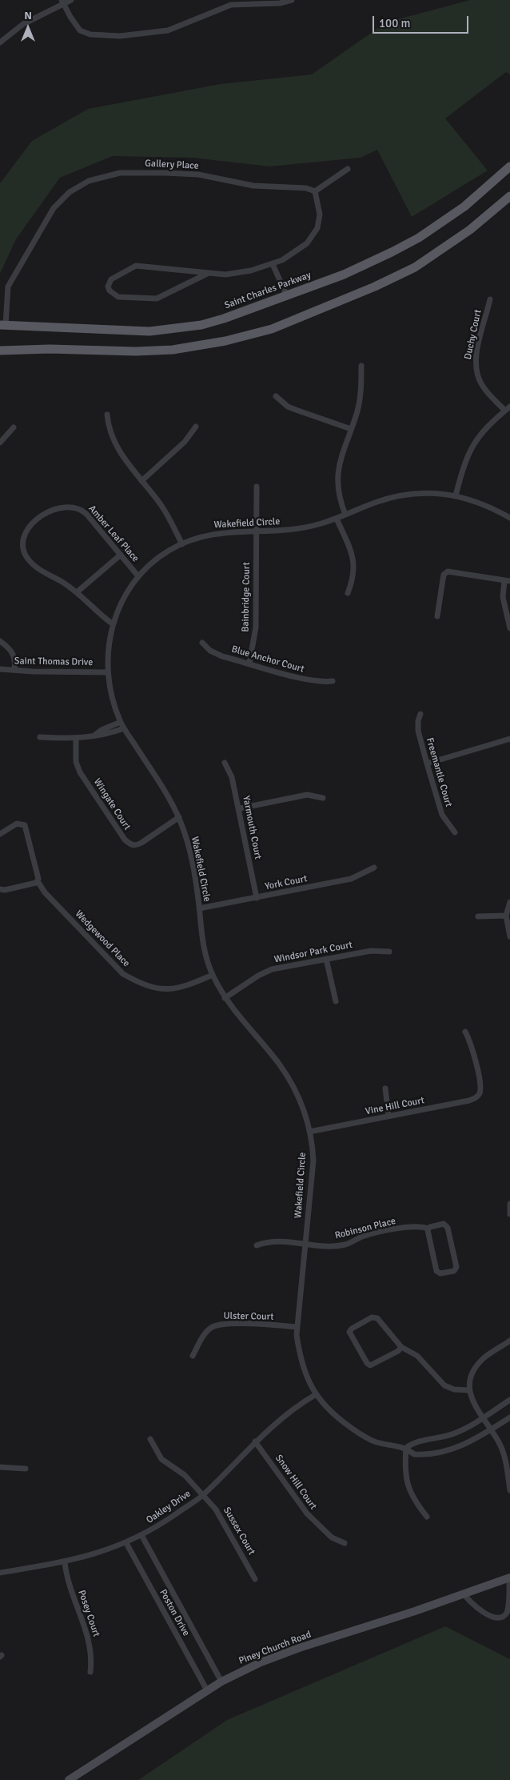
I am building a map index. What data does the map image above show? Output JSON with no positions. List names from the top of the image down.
{
  "streets": {
    "main road": ["Saint Charles Parkway"],
    "street": [
      "Gallery Place",
      "Duchy Court",
      "Wakefield Circle",
      "Amber Leaf Place",
      "Bainbridge Court",
      "Blue Anchor Court",
      "Saint Thomas Drive",
      "Freemantle Court",
      "Wingate Court",
      "Yarmouth Court",
      "York Court",
      "Wedgewood Place",
      "Windsor Park Court",
      "Vine Hill Court",
      "Robinson Place",
      "Ulster Court",
      "Snow Hill Court",
      "Oakley Drive",
      "Sussex Court",
      "Poston Drive",
      "Posey Court",
      "Piney Church Road"
    ]
  },
  "crossings": [
    ["Gallery Place", "Saint Charles Parkway"],
    ["Wakefield Circle", "Amber Leaf Place"],
    ["Wakefield Circle", "Bainbridge Court"],
    ["Wakefield Circle", "Saint Thomas Drive"],
    ["Wakefield Circle", "Wingate Court"],
    ["Wakefield Circle", "York Court"],
    ["Wakefield Circle", "Wedgewood Place"],
    ["Wakefield Circle", "Windsor Park Court"],
    ["Wakefield Circle", "Vine Hill Court"],
    ["Wakefield Circle", "Robinson Place"],
    ["Wakefield Circle", "Ulster Court"],
    ["Wakefield Circle", "Oakley Drive"],
    ["Bainbridge Court", "Blue Anchor Court"],
    ["Yarmouth Court", "York Court"],
    ["Snow Hill Court", "Oakley Drive"],
    ["Oakley Drive", "Sussex Court"],
    ["Oakley Drive", "Poston Drive"],
    ["Oakley Drive", "Posey Court"],
    ["Poston Drive", "Piney Church Road"]
  ],
  "scale_bar": "100 m",
  "north": "top"
}
